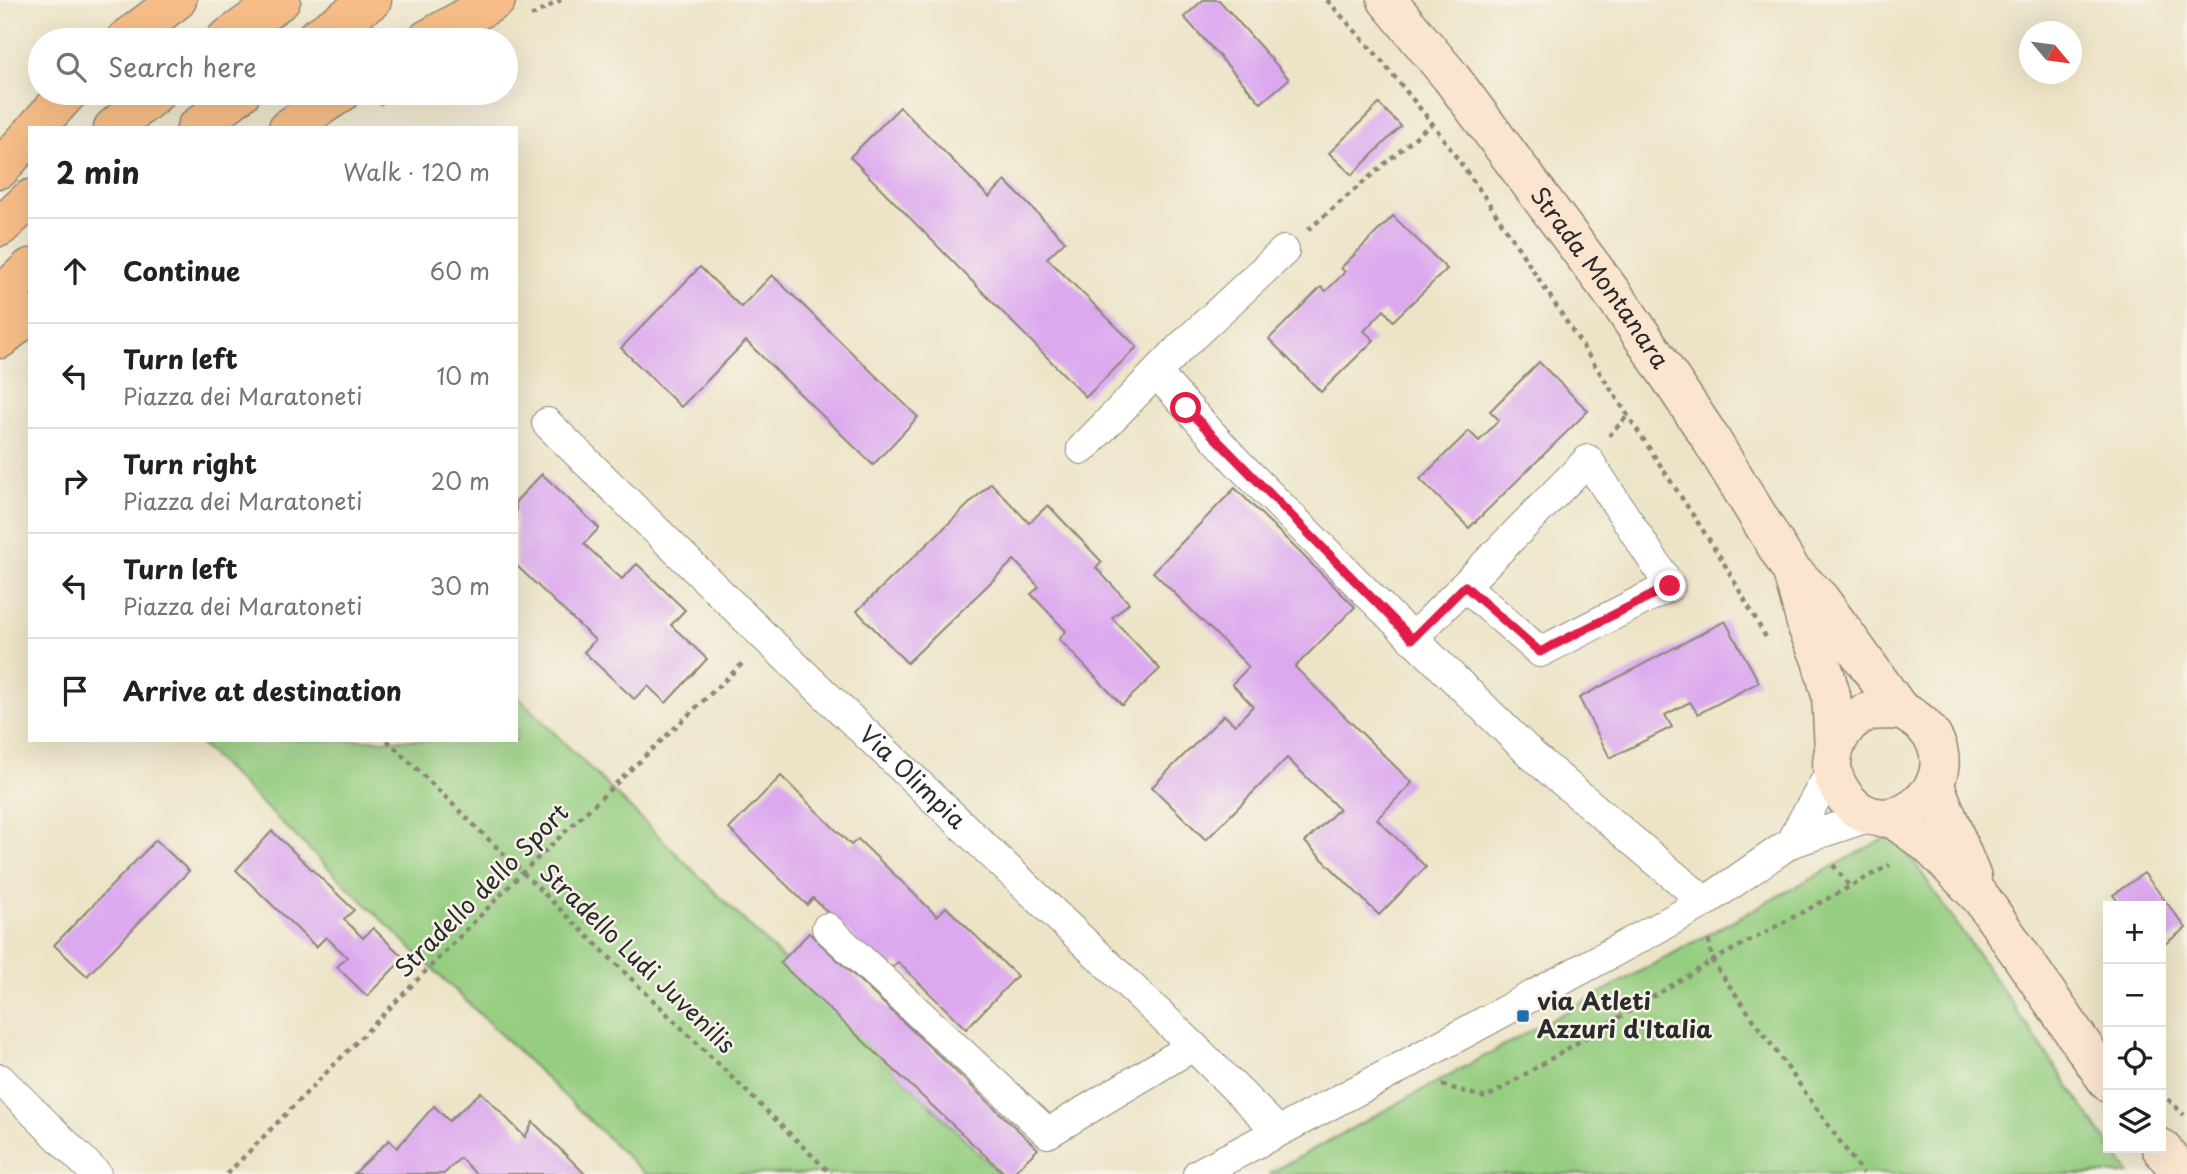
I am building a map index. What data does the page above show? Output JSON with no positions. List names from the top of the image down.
{
  "streets": {
    "street": ["Strada Montanara", "Via Olimpia"],
    "path": ["Stradello dello Sport", "Stradello Ludi Juvenilis"]
  },
  "crossings": [
    ["Via Olimpia", "Stradello dello Sport"],
    ["Stradello dello Sport", "Stradello Ludi Juvenilis"]
  ],
  "places": {
    "transit": ["via Atleti Azzuri d'Italia"]
  },
  "north": "bottom right",
  "page": {
    "search": "Search here",
    "heading": ["2 min", "Walk · 120 m"],
    "list": [
      ["Continue", "60 m"],
      ["Turn left", "Piazza dei Maratoneti", "10 m"],
      ["Turn right", "Piazza dei Maratoneti", "20 m"],
      ["Turn left", "Piazza dei Maratoneti", "30 m"],
      "Arrive at destination"
    ],
    "map_buttons": ["+", "−"]
  }
}
